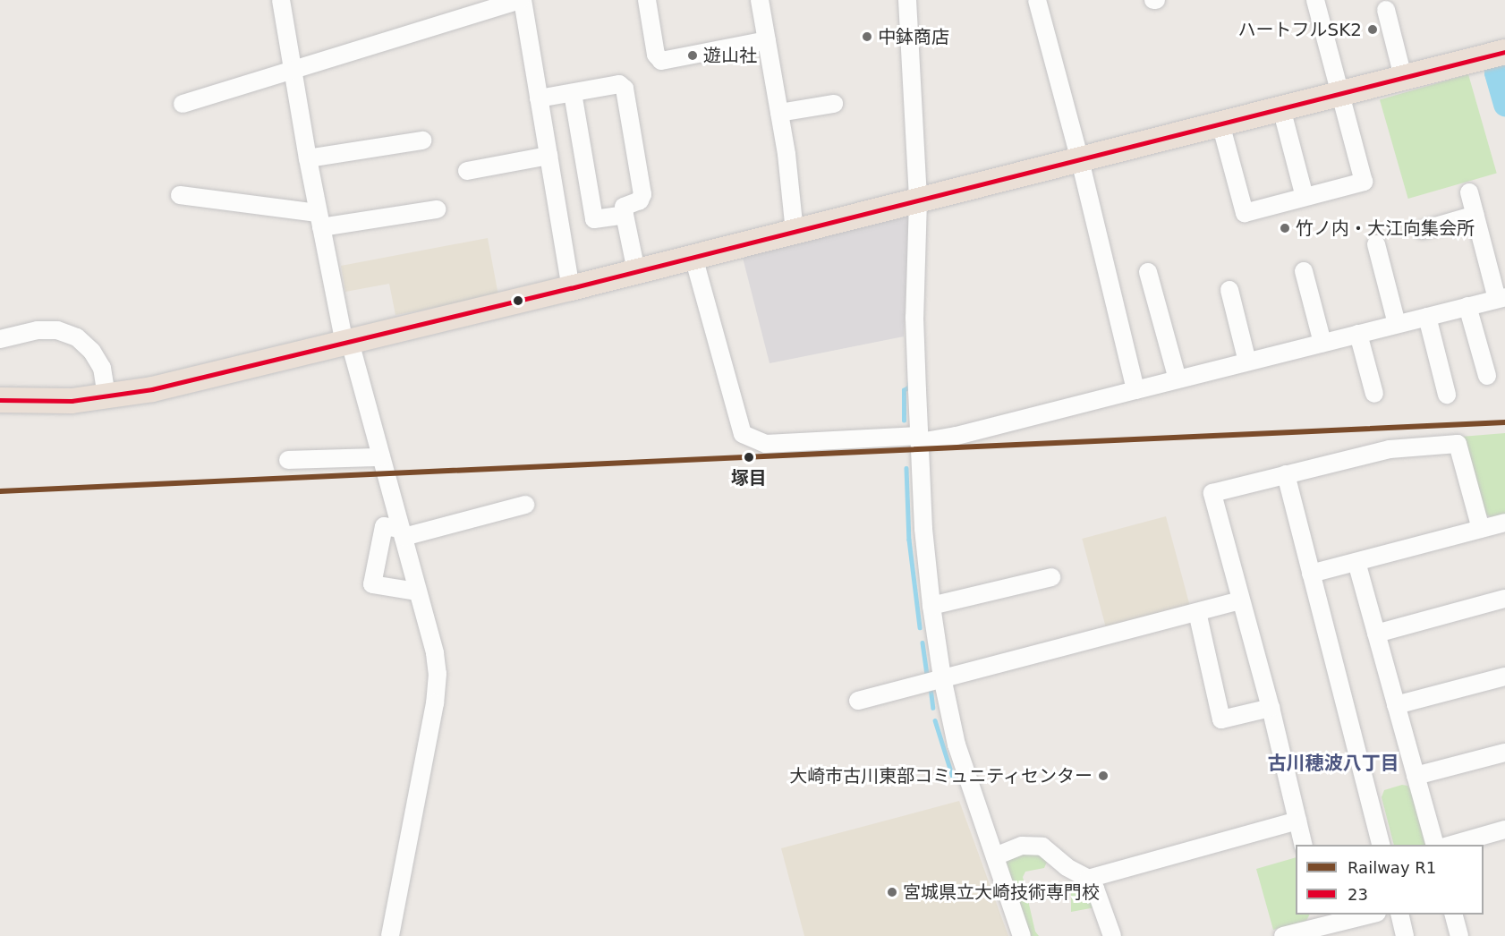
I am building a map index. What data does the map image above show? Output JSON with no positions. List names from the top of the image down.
{
  "districts": ["古川穂波八丁目"],
  "places": [
    "ハートフルSK2",
    "中鉢商店",
    "遊山社",
    "竹ノ内・大江向集会所",
    "塚目",
    "大崎市古川東部コミュニティセンター",
    "宮城県立大崎技術専門校"
  ],
  "lines": ["transit line 23", "rail line R1"],
  "legend": ["Railway R1", "23"]
}
